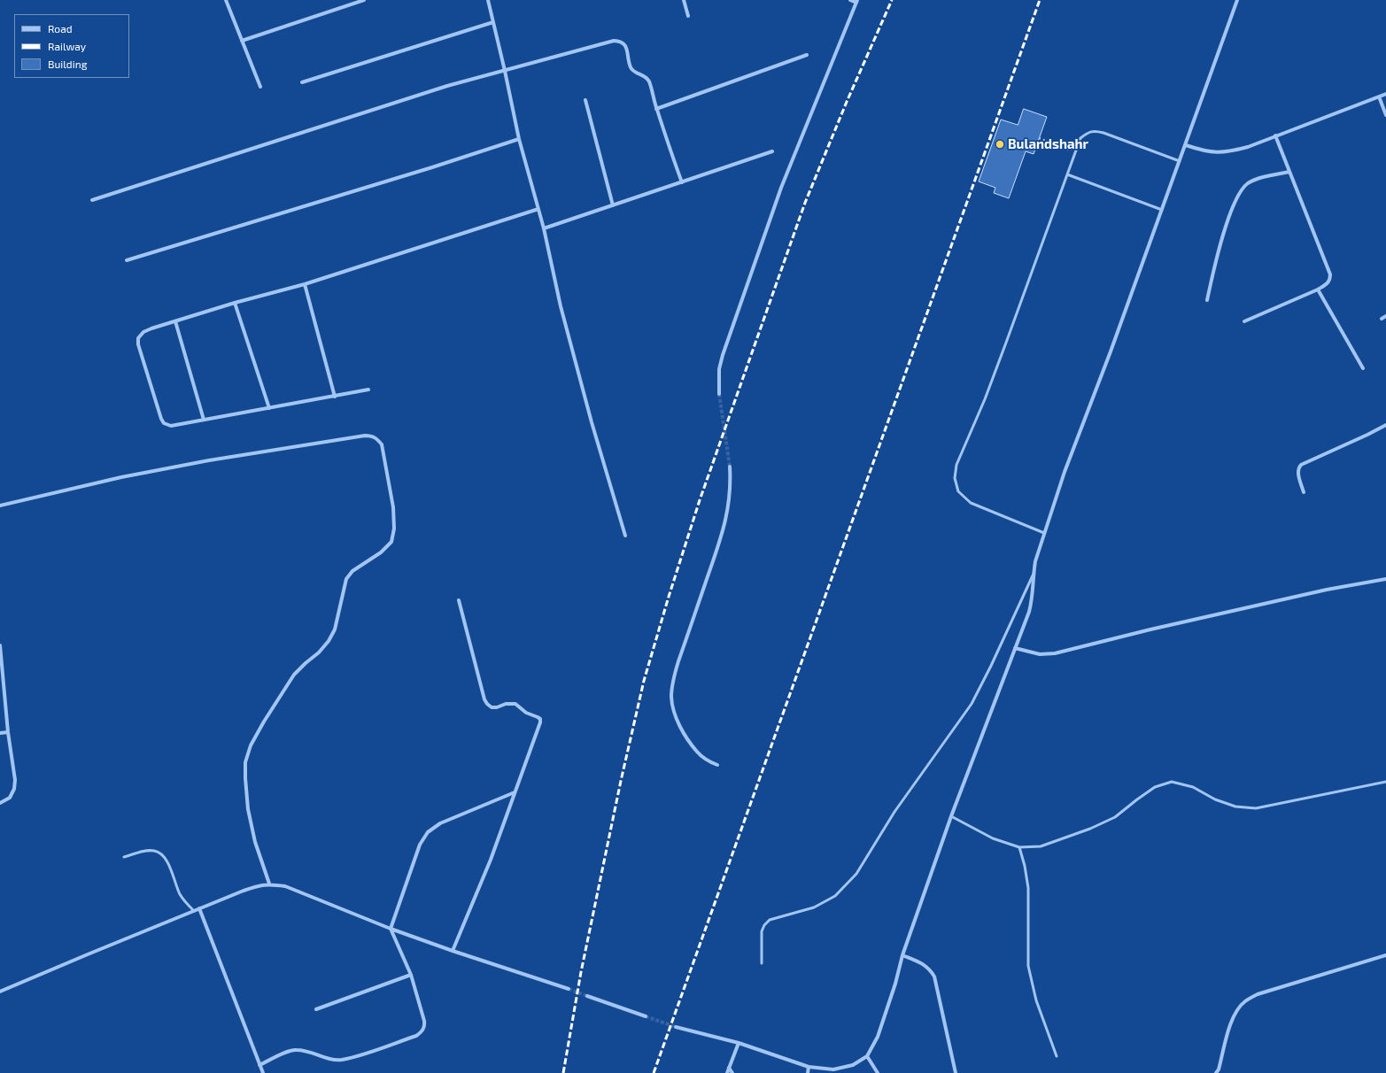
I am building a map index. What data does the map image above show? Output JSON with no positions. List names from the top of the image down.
{
  "places": ["Bulandshahr"],
  "legend": ["Road", "Railway", "Building"]
}
